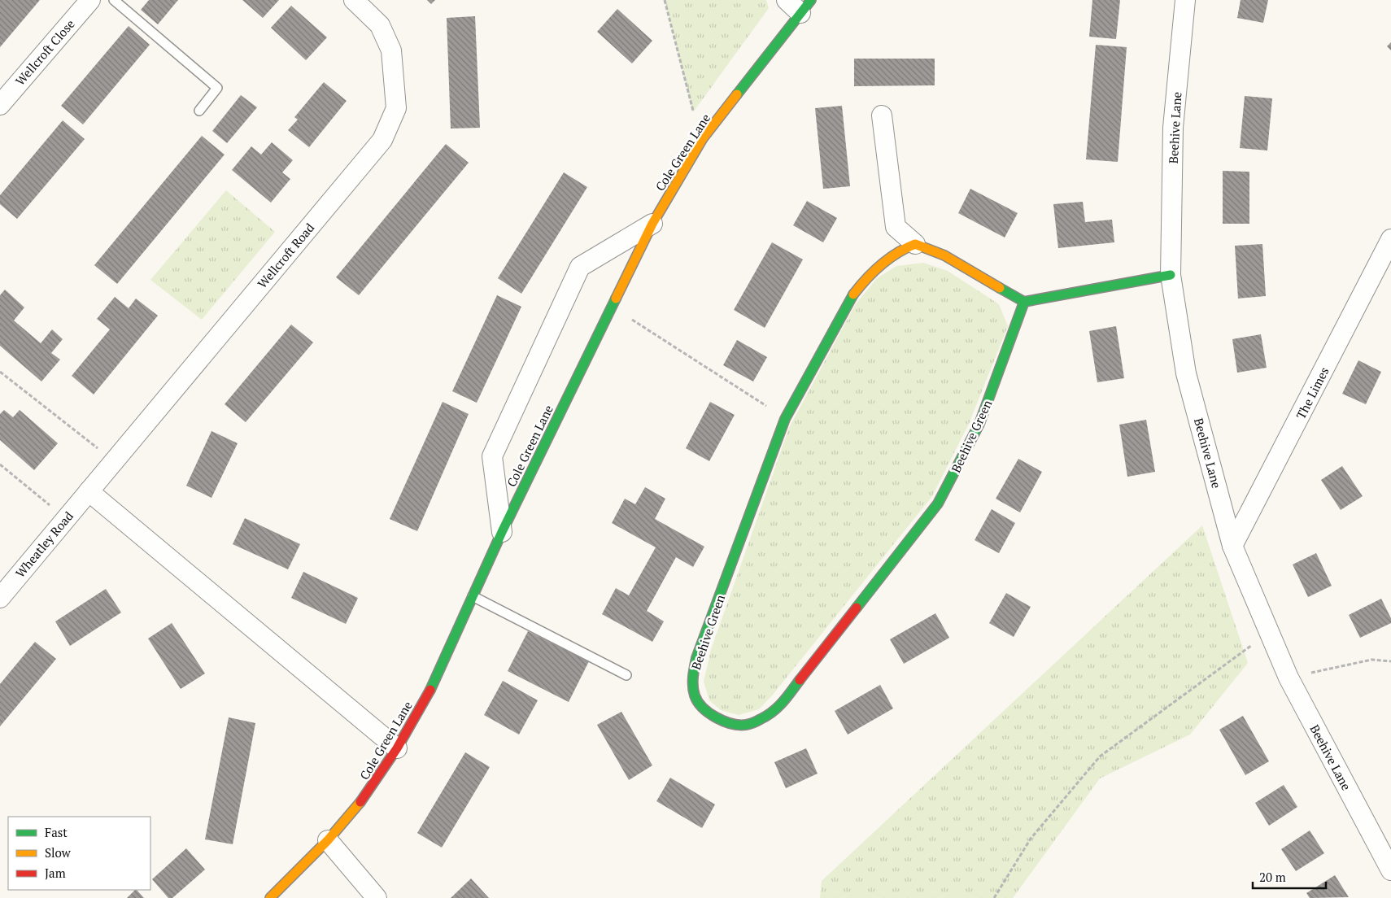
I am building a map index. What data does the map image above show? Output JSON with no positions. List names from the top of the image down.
{
  "streets": {
    "street": [
      "Wellcroft Close",
      "Beehive Lane",
      "Cole Green Lane",
      "Wellcroft Road",
      "The Limes",
      "Beehive Green",
      "Wheatley Road"
    ]
  },
  "crossings": [
    ["Beehive Lane", "The Limes"],
    ["Wellcroft Road", "Wheatley Road"]
  ],
  "legend": ["Fast", "Slow", "Jam"],
  "scale_bar": "20 m"
}
